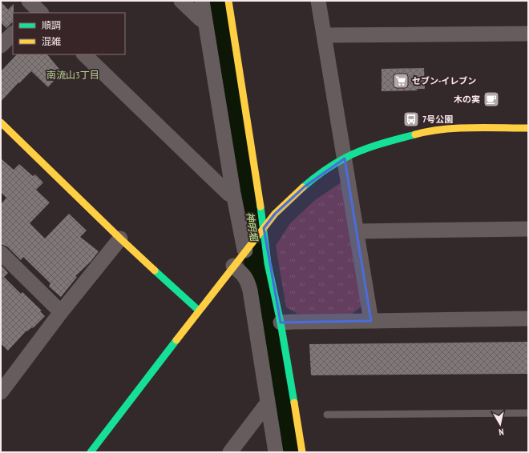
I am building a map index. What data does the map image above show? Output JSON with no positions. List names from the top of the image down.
{
  "districts": ["南流山3丁目"],
  "water": ["神明堀"],
  "places": {
    "supermarket": ["セブン-イレブン"],
    "cafe": ["木の実"],
    "bus stop": ["7号公園"]
  },
  "legend": ["順調", "混雑"],
  "north": "bottom"
}
